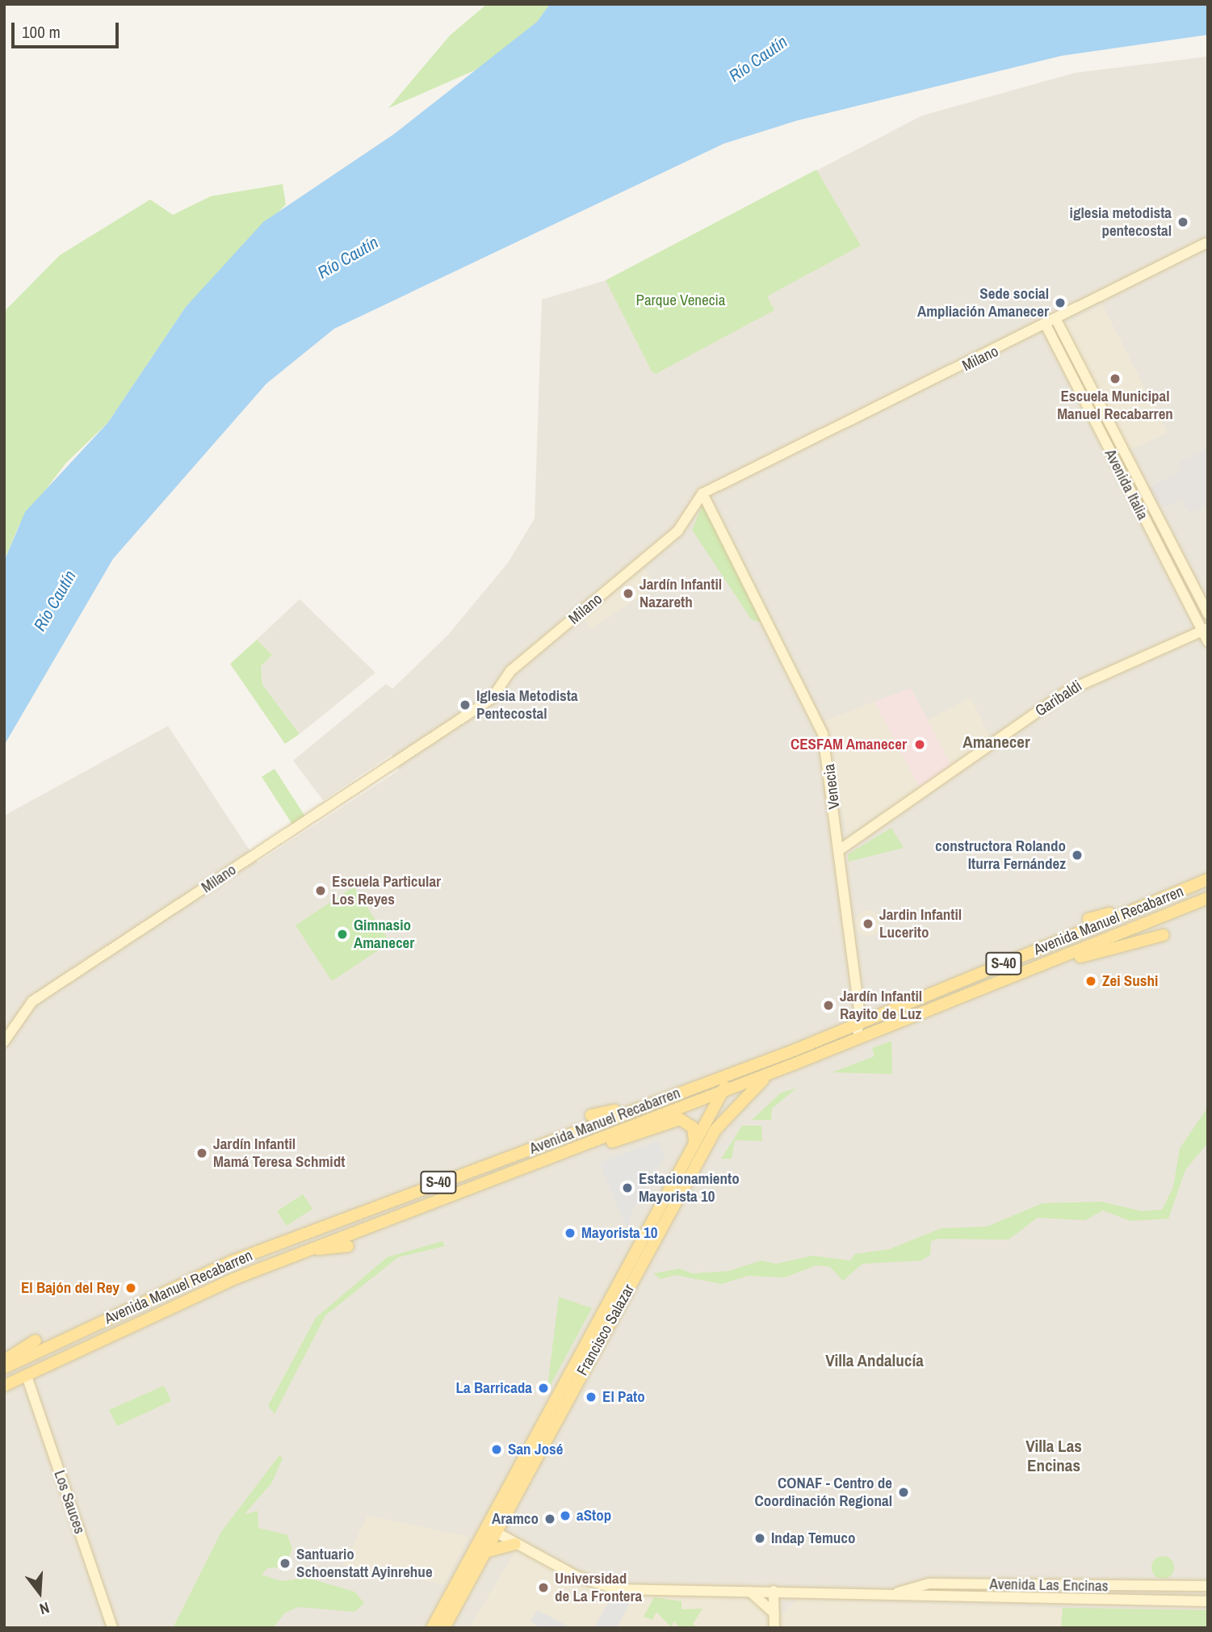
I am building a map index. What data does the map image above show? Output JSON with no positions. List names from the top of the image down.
{
  "streets": {
    "main road": ["Avenida Manuel Recabarren", "S-40", "Francisco Salazar"],
    "street": [
      "Milano",
      "Avenida Italia",
      "Garibaldi",
      "Venecia",
      "Los Sauces",
      "Avenida Las Encinas"
    ]
  },
  "crossings": [
    ["Milano", "Avenida Italia"],
    ["Milano", "Venecia"],
    ["Avenida Italia", "Garibaldi"],
    ["Garibaldi", "Venecia"],
    ["Venecia", "Avenida Manuel Recabarren"],
    ["Avenida Manuel Recabarren", "Francisco Salazar"],
    ["Avenida Manuel Recabarren", "Los Sauces"],
    ["Francisco Salazar", "Avenida Las Encinas"]
  ],
  "districts": ["Amanecer", "Villa Andalucía", "Villa Las Encinas"],
  "water": ["Río Cautín"],
  "parks": ["Parque Venecia"],
  "places": [
    "iglesia metodista pentecostal",
    "Sede social Ampliación Amanecer",
    "Escuela Municipal Manuel Recabarren",
    "Jardín Infantil Nazareth",
    "Iglesia Metodista Pentecostal",
    "CESFAM Amanecer",
    "constructora Rolando Iturra Fernández",
    "Escuela Particular Los Reyes",
    "Jardin Infantil Lucerito",
    "Gimnasio Amanecer",
    "Zei Sushi",
    "Jardín Infantil Rayito de Luz",
    "Jardín Infantil Mamá Teresa Schmidt",
    "Estacionamiento Mayorista 10",
    "Mayorista 10",
    "El Bajón del Rey",
    "La Barricada",
    "El Pato",
    "San José",
    "CONAF - Centro de Coordinación Regional",
    "aStop",
    "Aramco",
    "Indap Temuco",
    "Santuario Schoenstatt Ayinrehue",
    "Universidad de La Frontera"
  ],
  "scale_bar": "100 m",
  "north": "bottom"
}
